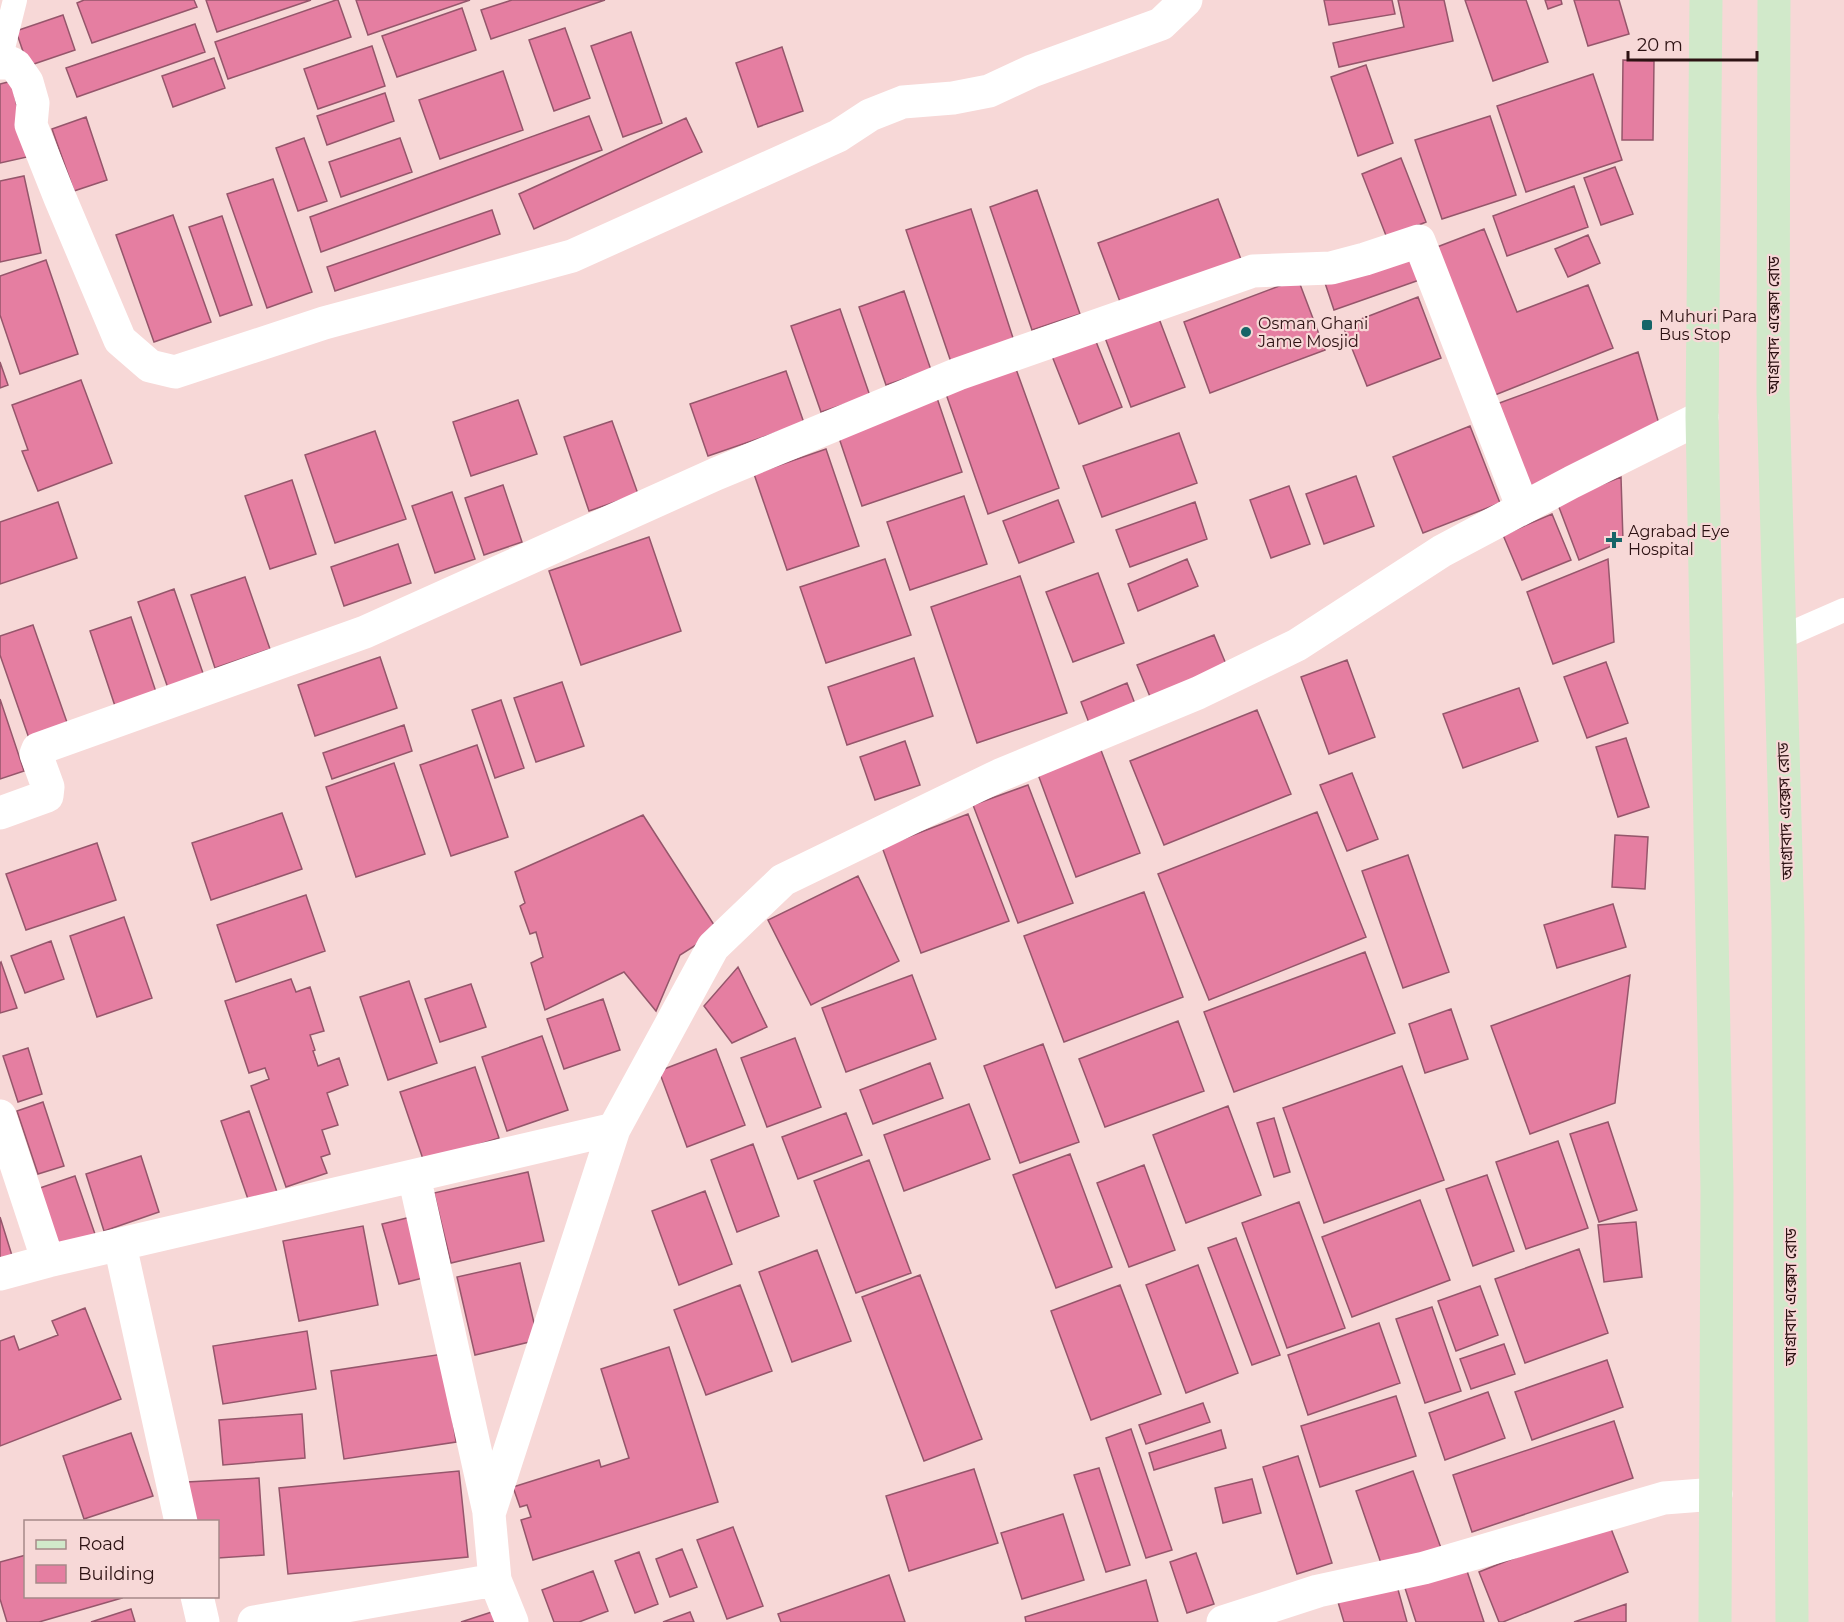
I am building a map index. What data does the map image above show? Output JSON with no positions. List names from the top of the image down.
{
  "streets": {
    "main road": ["আগ্রাবাদ এক্সেস রোড"]
  },
  "places": {
    "transit": ["Muhuri Para Bus Stop"],
    "other": ["Osman Ghani Jame Mosjid"],
    "health": ["Agrabad Eye Hospital"]
  },
  "legend": ["Road", "Building"],
  "scale_bar": "20 m"
}
